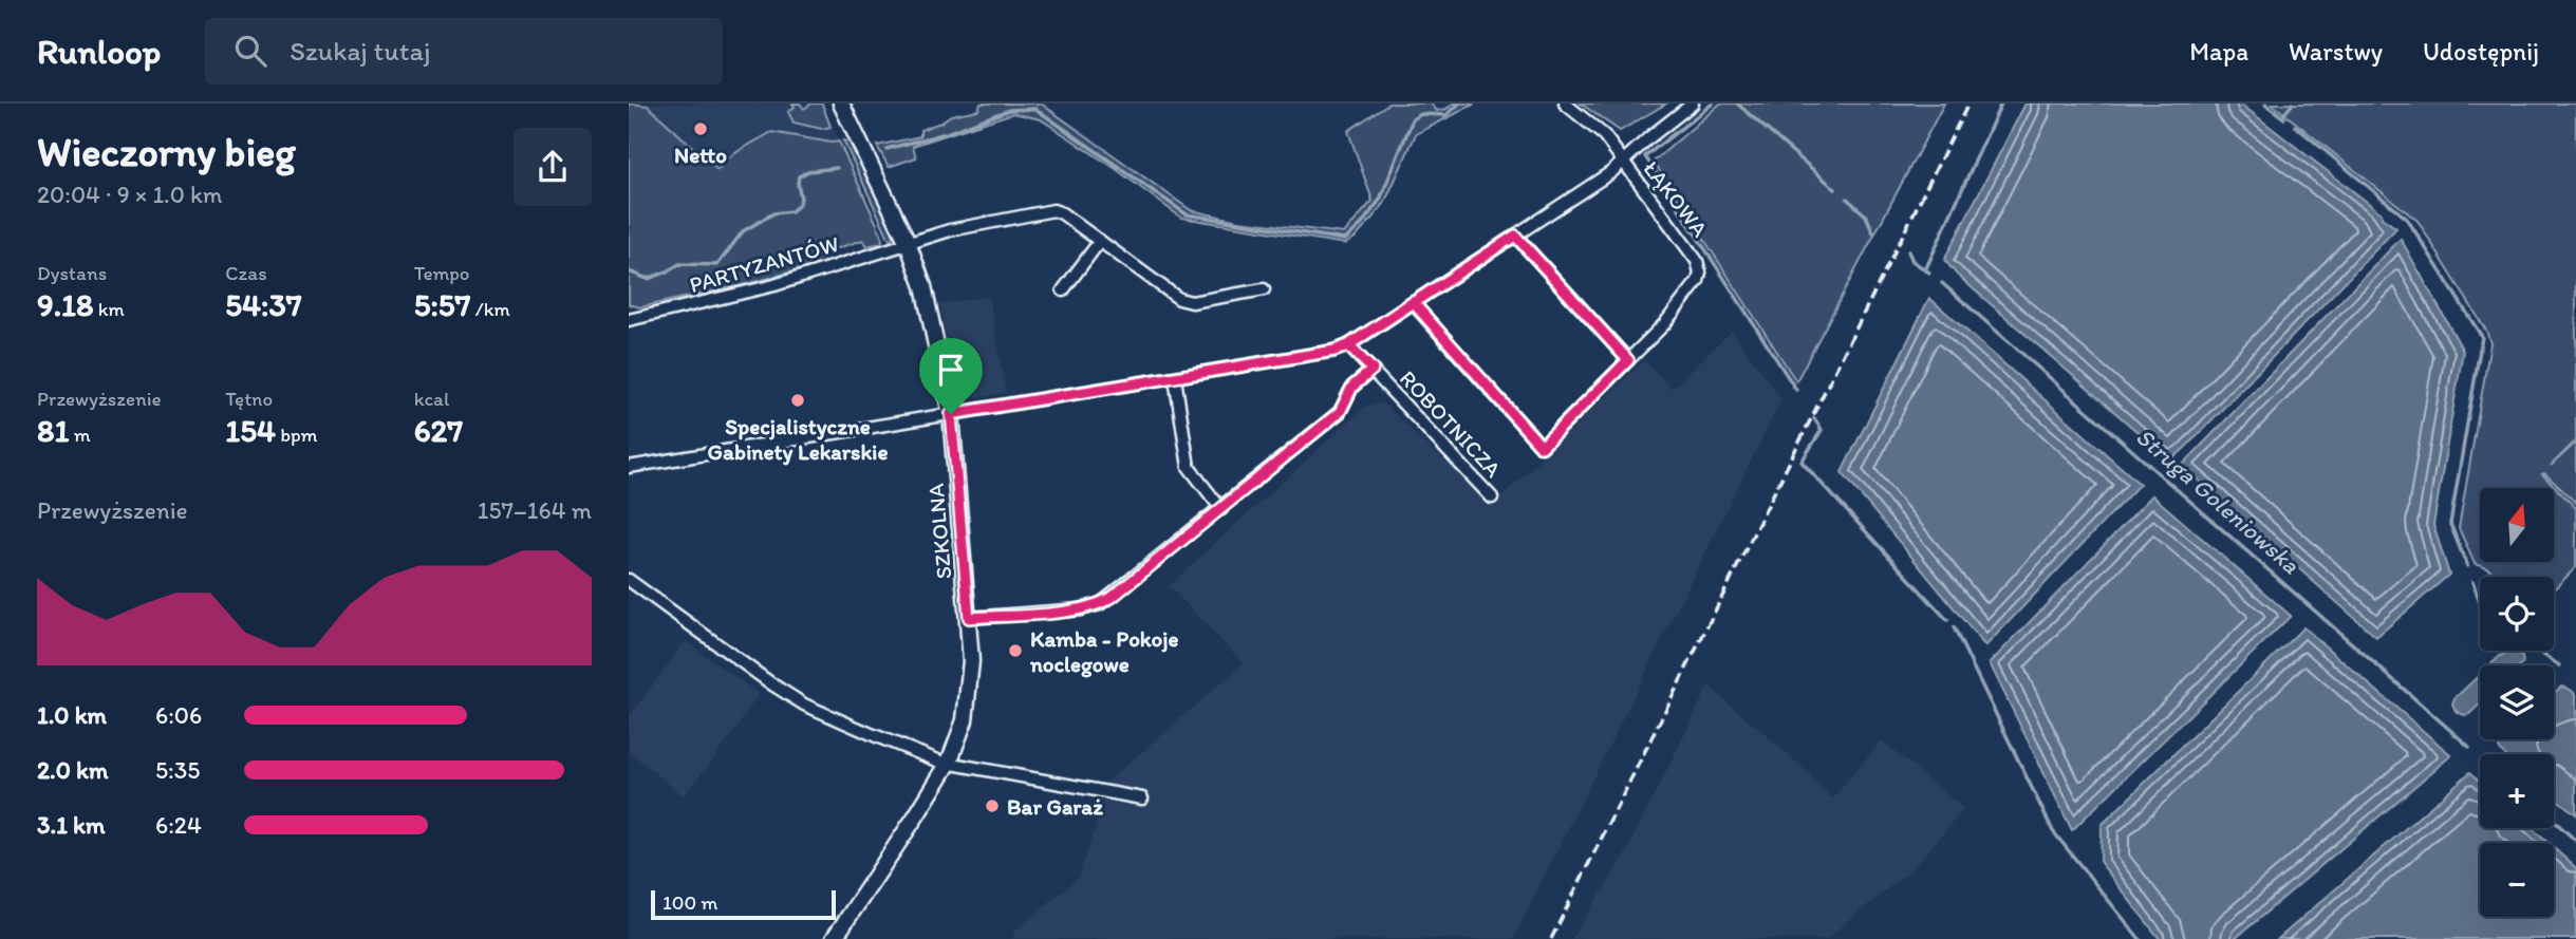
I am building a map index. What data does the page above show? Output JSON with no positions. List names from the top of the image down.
{
  "streets": {
    "street": [
      "ŁĄKOWA",
      "PARTYZANTÓW",
      "ROBOTNICZA",
      "SZKOLNA"
    ]
  },
  "crossings": [
    ["PARTYZANTÓW", "SZKOLNA"]
  ],
  "water": ["Struga Goleniowska"],
  "places": [
    "Netto",
    "Specjalistyczne Gabinety Lekarskie",
    "Kamba - Pokoje noclegowe",
    "Bar Garaż"
  ],
  "scale_bar": "100 m",
  "north": "top",
  "page": {
    "header": "Runloop",
    "search": "Szukaj tutaj",
    "nav": ["Mapa", "Warstwy", "Udostępnij"],
    "heading": ["Wieczorny bieg", "20:04 · 9 × 1.0 km"],
    "stats": [
      ["Dystans", "9.18 km"],
      ["Czas", "54:37"],
      ["Tempo", "5:57 /km"],
      ["Przewyższenie", "81 m"],
      ["Tętno", "154 bpm"],
      ["kcal", "627"]
    ],
    "chart": ["Przewyższenie", "157–164 m"],
    "map_buttons": ["+", "−"],
    "list": [
      {
        "name": "1.0 km",
        "note": "6:06"
      },
      {
        "name": "2.0 km",
        "note": "5:35"
      },
      {
        "name": "3.1 km",
        "note": "6:24"
      }
    ],
    "scale": "100 m"
  }
}
